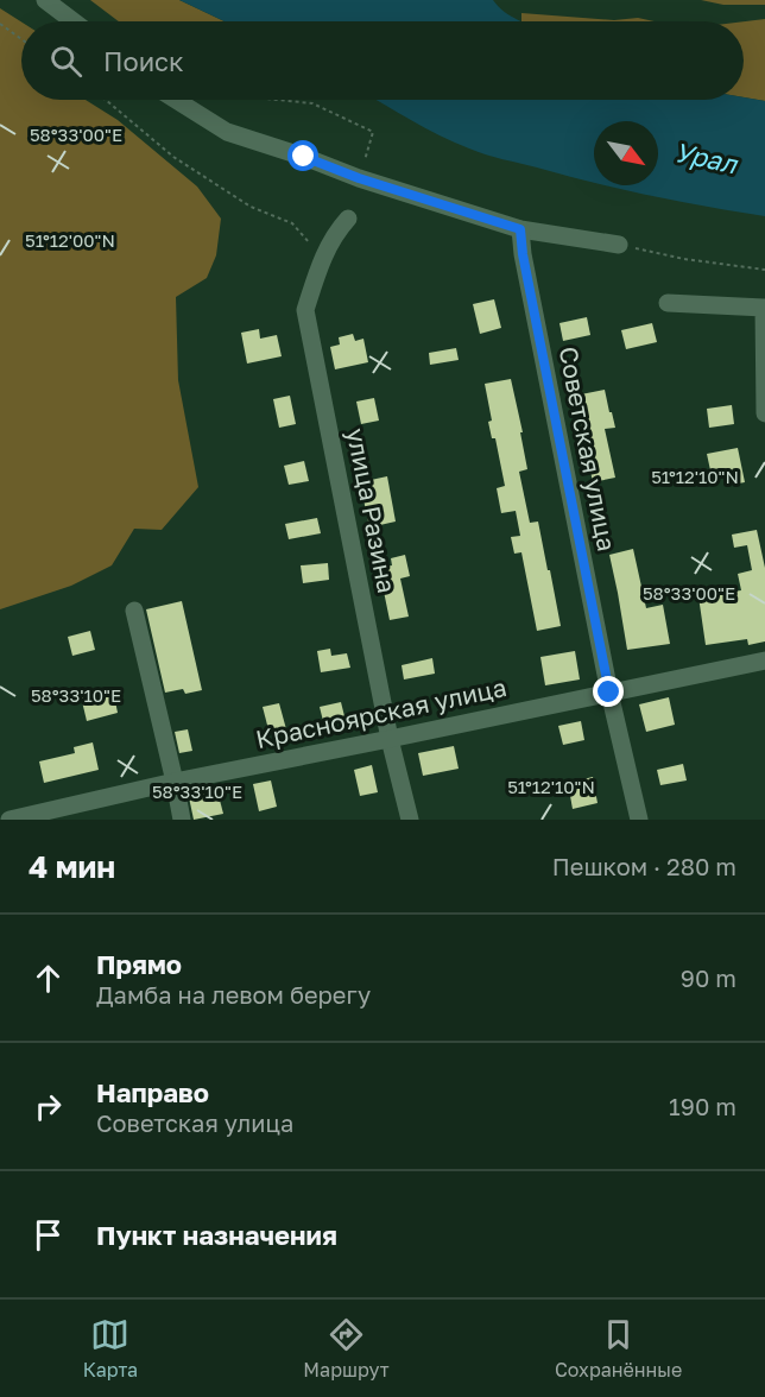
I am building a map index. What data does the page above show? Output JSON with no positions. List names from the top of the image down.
{
  "streets": {
    "street": ["Советская улица", "улица Разина", "Красноярская улица"]
  },
  "crossings": [
    ["Советская улица", "Красноярская улица"],
    ["улица Разина", "Красноярская улица"]
  ],
  "water": ["Урал"],
  "north": "bottom right",
  "page": {
    "search": "Поиск",
    "heading": ["4 мин", "Пешком · 280 m"],
    "list": [
      ["Прямо", "Дамба на левом берегу", "90 m"],
      ["Направо", "Советская улица", "190 m"],
      "Пункт назначения"
    ],
    "nav": ["Карта", "Маршрут", "Сохранённые"]
  },
  "coordinates": [
    "58°33'00\"E",
    "51°12'00\"N",
    "51°12'10\"N",
    "58°33'10\"E"
  ]
}
